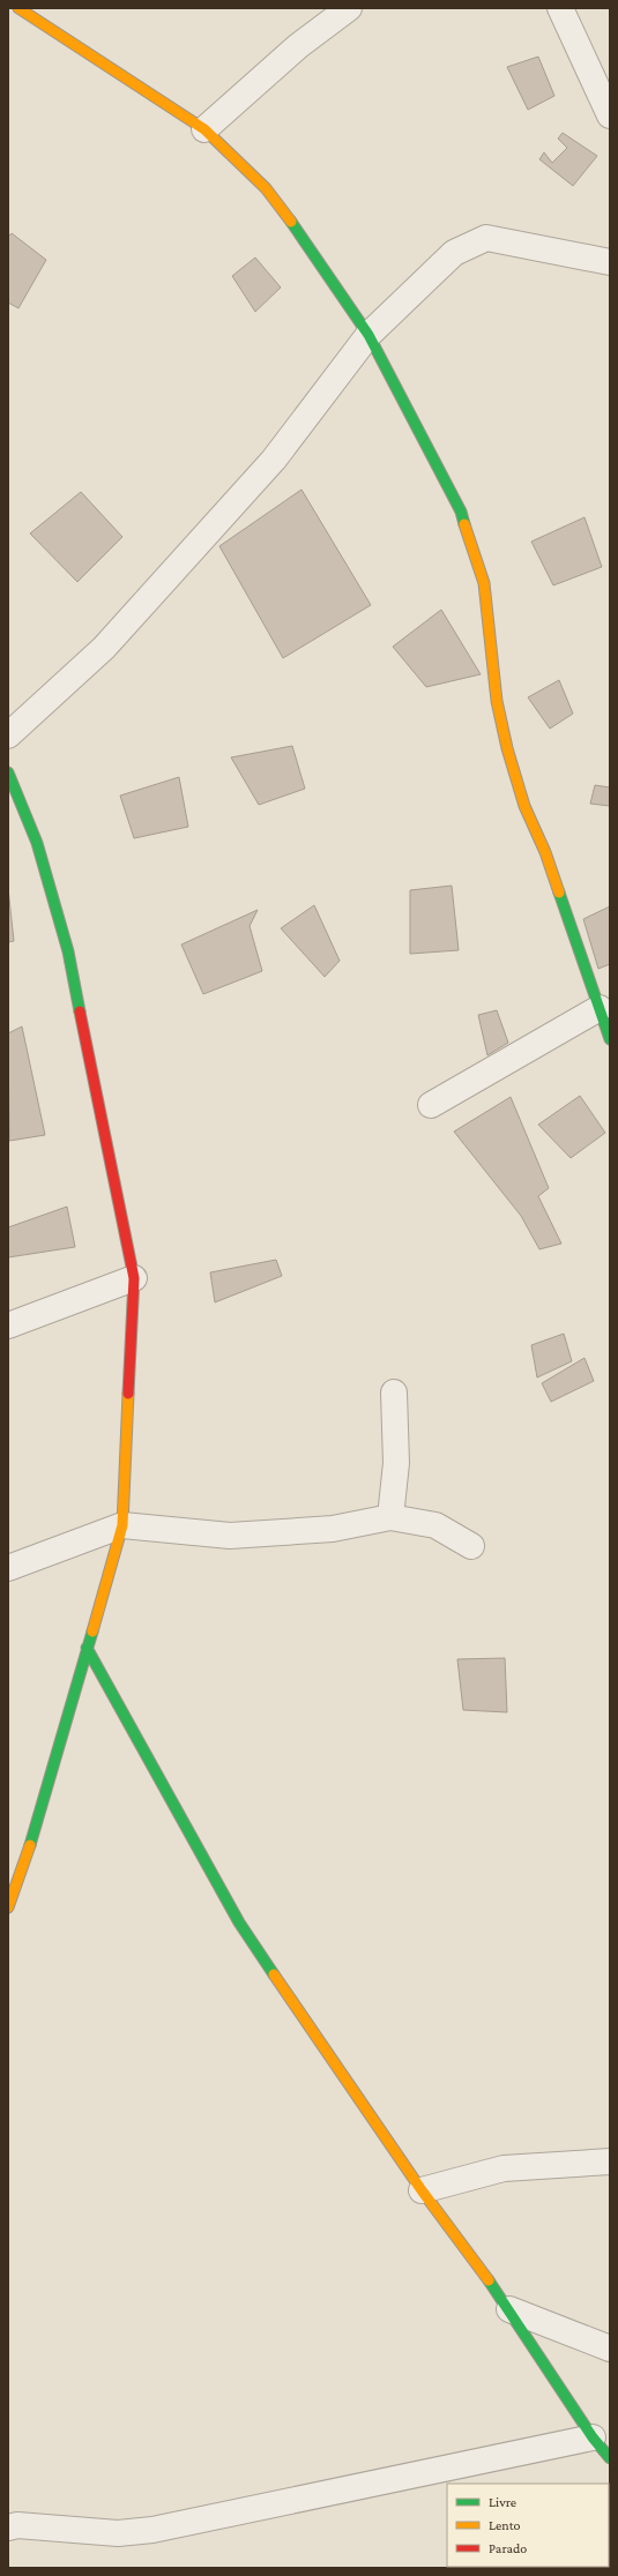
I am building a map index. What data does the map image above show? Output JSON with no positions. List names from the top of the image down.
{
  "legend": ["Livre", "Lento", "Parado"]
}
